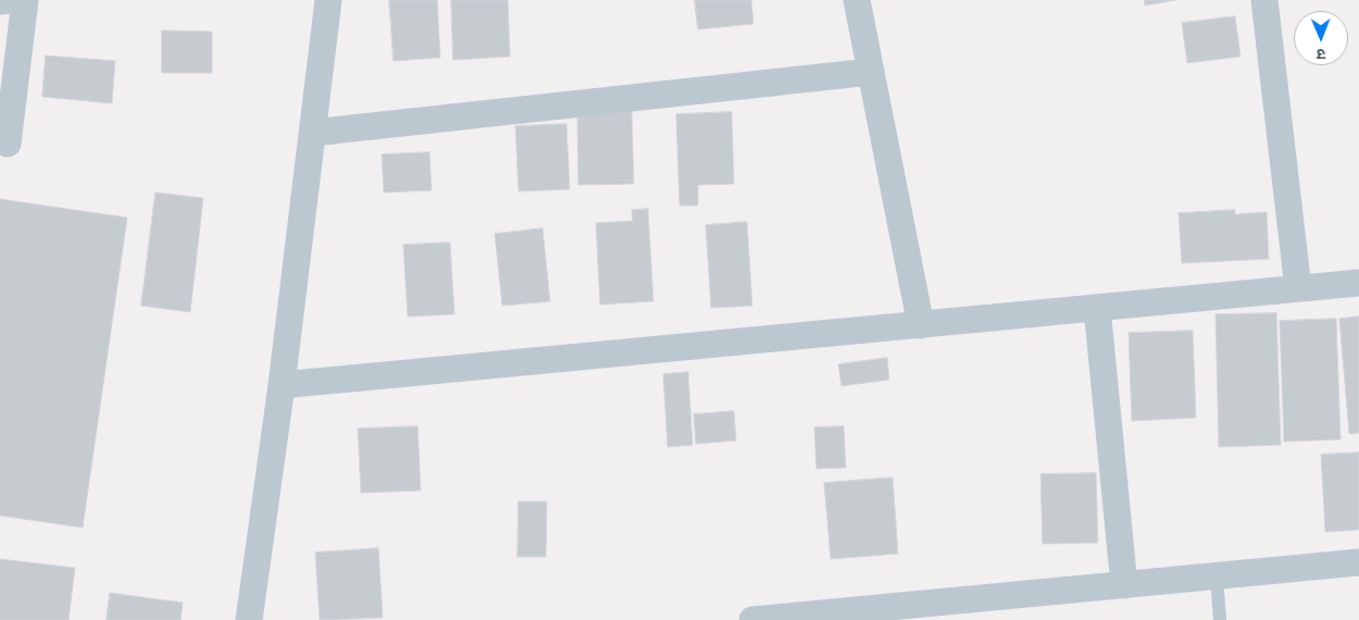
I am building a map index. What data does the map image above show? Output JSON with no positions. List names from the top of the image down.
{
  "north": "bottom"
}
